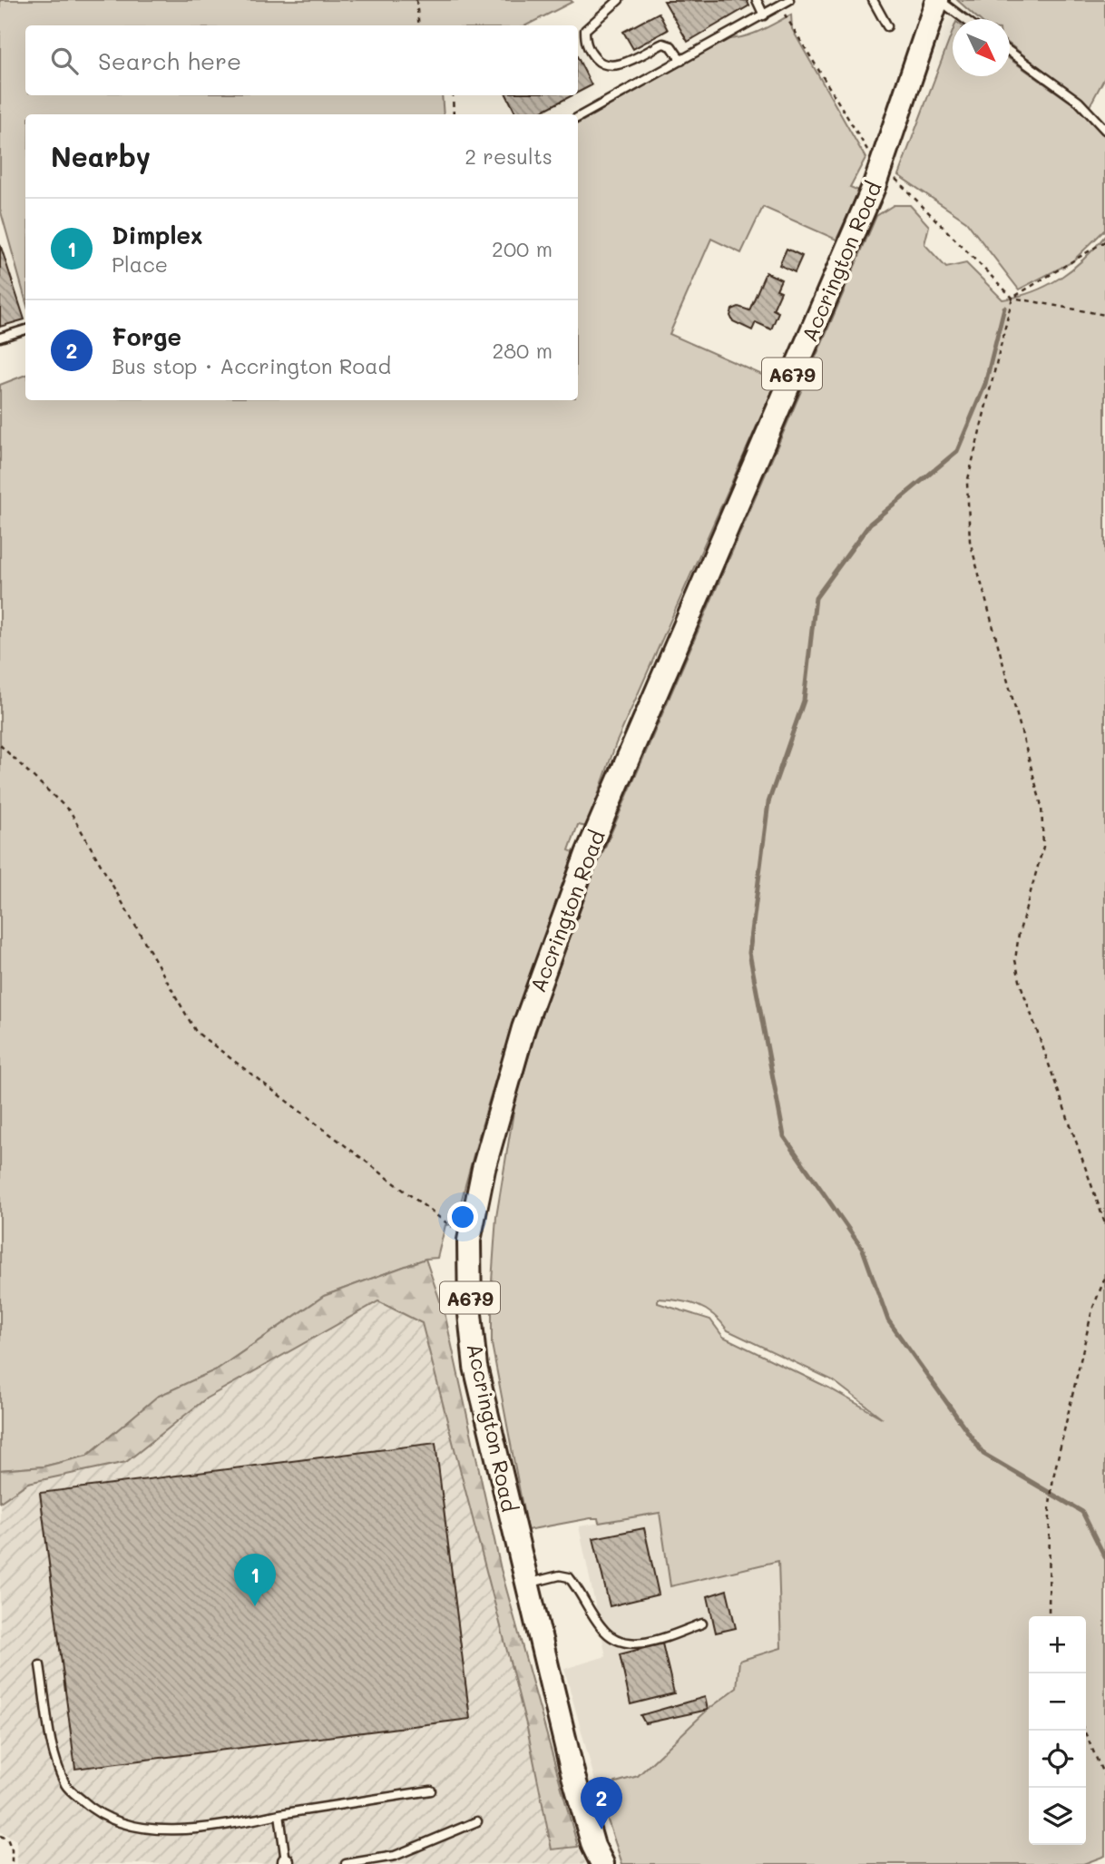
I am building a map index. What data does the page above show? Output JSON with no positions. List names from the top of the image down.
{
  "streets": {
    "main road": ["Accrington Road", "A679"]
  },
  "north": "bottom right",
  "page": {
    "search": "Search here",
    "heading": ["Nearby", "2 results"],
    "list": [
      {
        "mark": "1",
        "name": "Dimplex",
        "note": "Place",
        "value": "200 m"
      },
      {
        "mark": "2",
        "name": "Forge",
        "note": "Bus stop · Accrington Road",
        "value": "280 m"
      }
    ],
    "pins": ["1", "2"],
    "map_buttons": ["+", "−"]
  }
}
